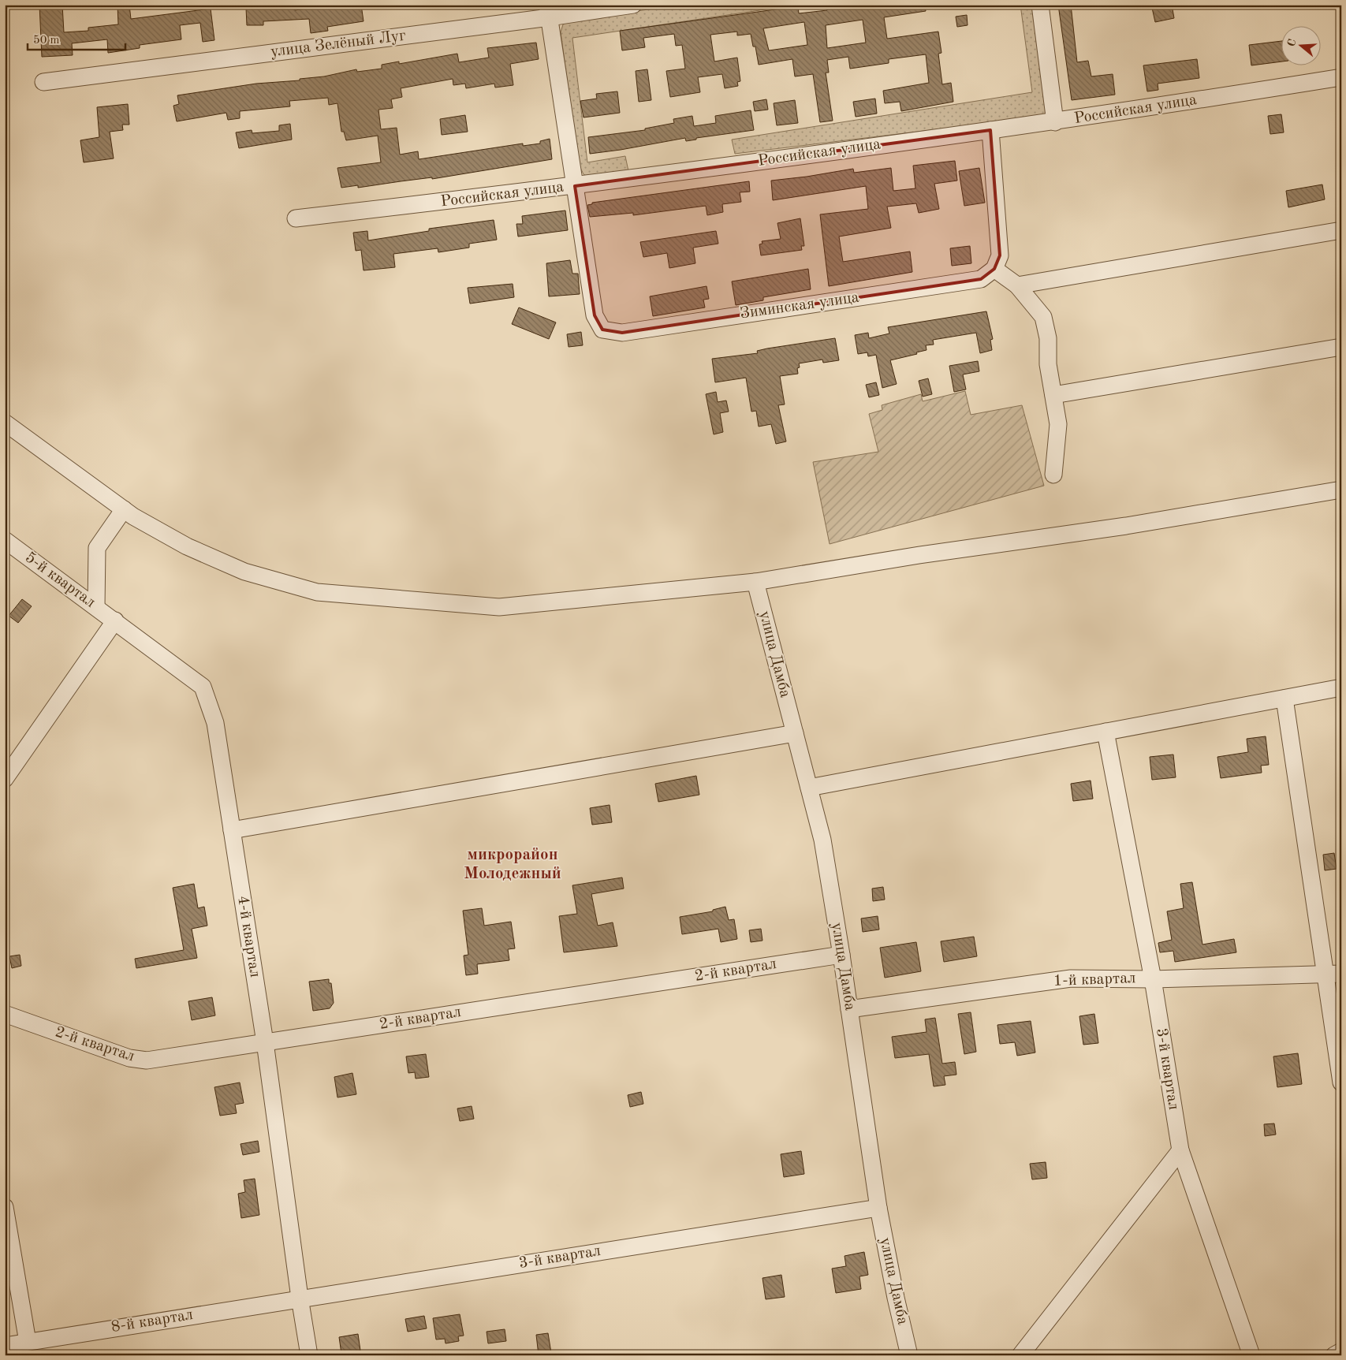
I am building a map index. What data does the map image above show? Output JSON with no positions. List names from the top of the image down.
{
  "streets": {
    "street": [
      "улица Зелёный Луг",
      "Российская улица",
      "Зиминская улица",
      "5-й квартал",
      "улица Дамба",
      "4-й квартал",
      "2-й квартал",
      "1-й квартал",
      "3-й квартал",
      "8-й квартал"
    ]
  },
  "crossings": [
    ["Российская улица", "Зиминская улица"],
    ["5-й квартал", "4-й квартал"],
    ["улица Дамба", "2-й квартал"],
    ["улица Дамба", "1-й квартал"],
    ["улица Дамба", "3-й квартал"],
    ["4-й квартал", "2-й квартал"],
    ["4-й квартал", "3-й квартал"],
    ["4-й квартал", "8-й квартал"],
    ["1-й квартал", "3-й квартал"],
    ["3-й квартал", "8-й квартал"]
  ],
  "districts": ["микрорайон Молодежный"],
  "scale_bar": "50 m",
  "north": "left"
}
